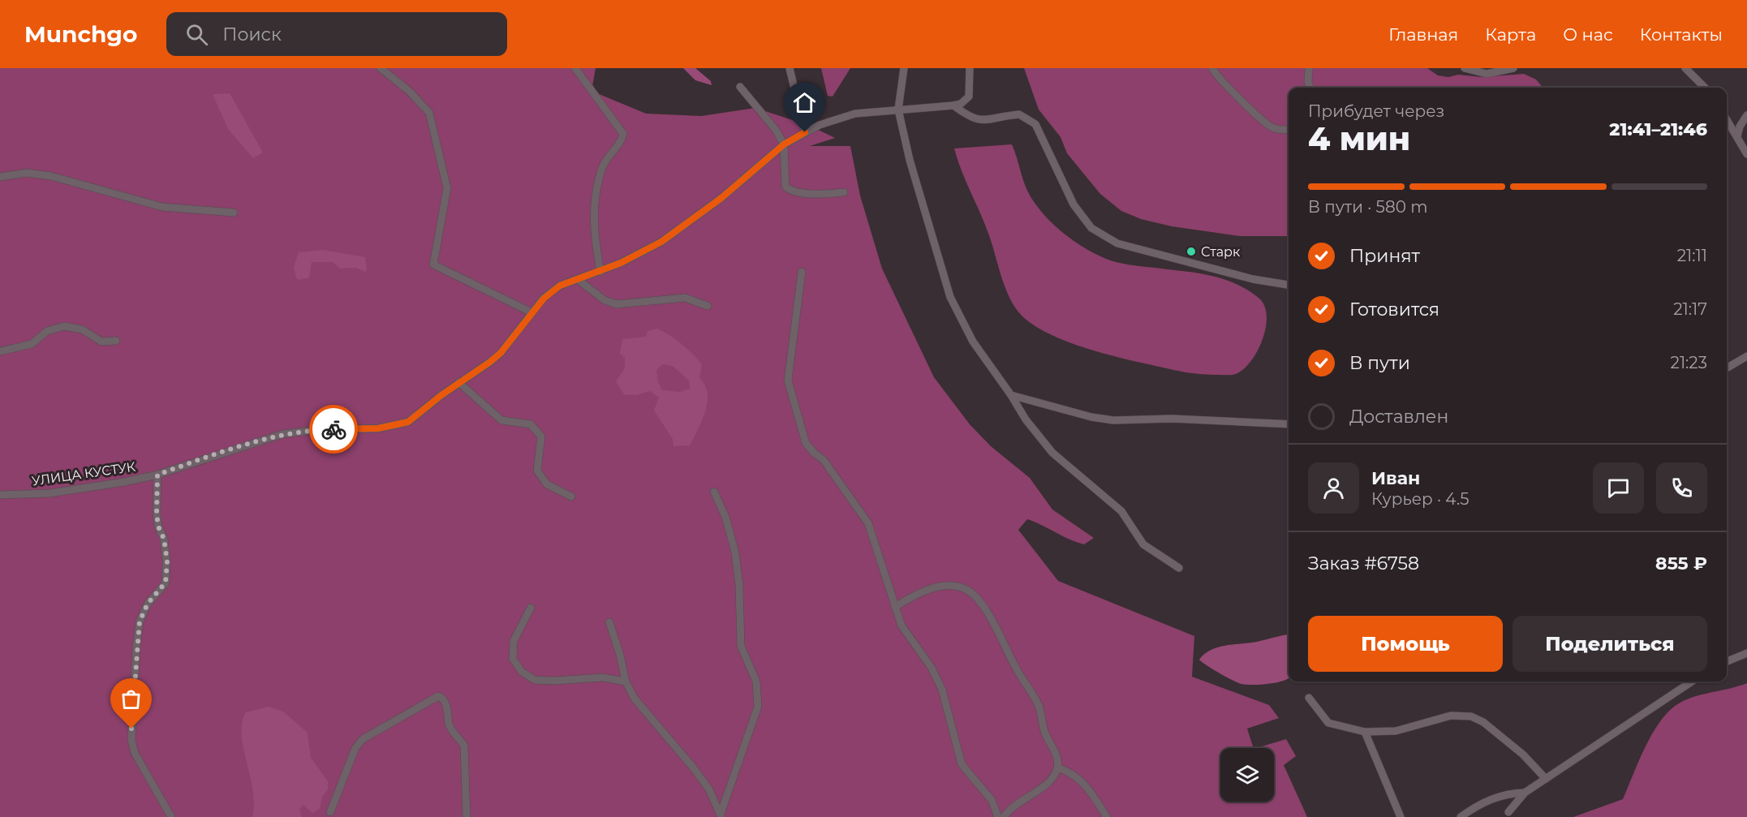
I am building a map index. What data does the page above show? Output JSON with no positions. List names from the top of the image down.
{
  "streets": {
    "street": ["УЛИЦА КУСТУК"]
  },
  "places": ["Старк"],
  "page": {
    "header": "Munchgo",
    "search": "Поиск",
    "nav": [
      "Главная",
      "Карта",
      "О нас",
      "Контакты"
    ],
    "heading": ["4 мин", "Прибудет через", "21:41–21:46"],
    "panel": [
      "Иван",
      "Курьер · 4.5",
      "Заказ #6758",
      "855 ₽"
    ],
    "bar": "В пути · 580 m",
    "list": [
      ["Принят", "21:11"],
      ["Готовится", "21:17"],
      ["В пути", "21:23"],
      "Доставлен"
    ],
    "buttons": ["Помощь", "Поделиться"]
  }
}
